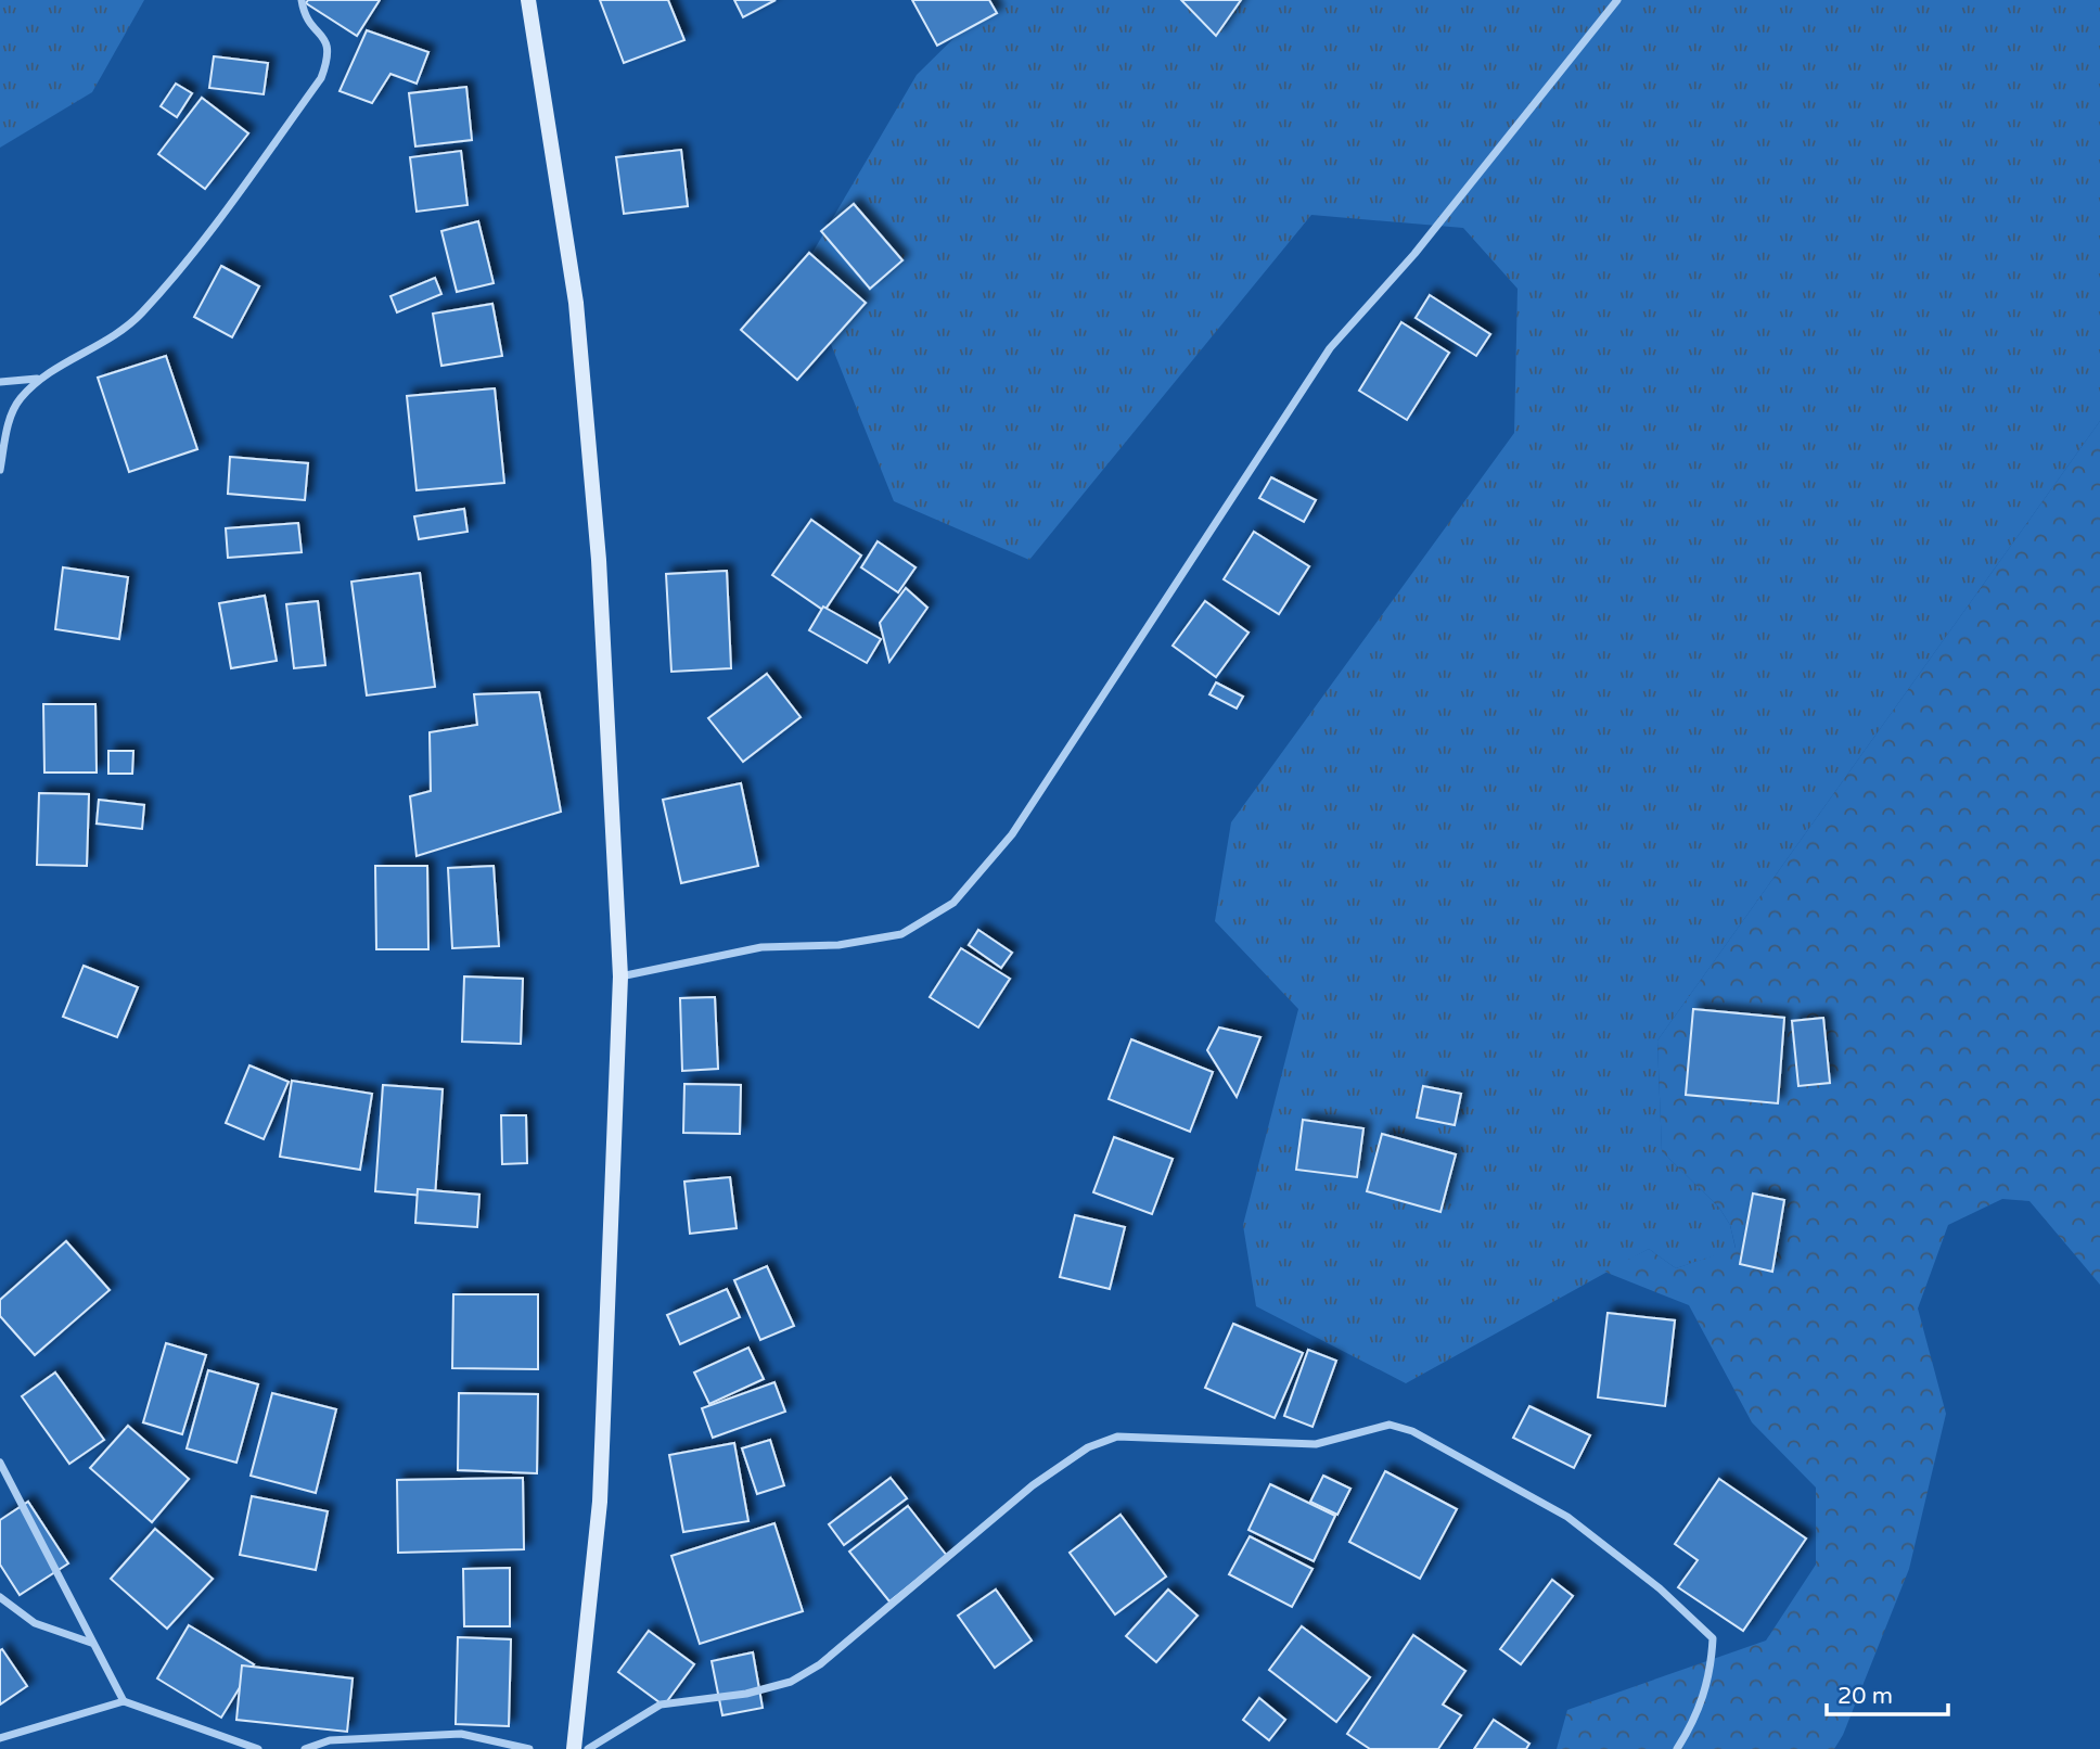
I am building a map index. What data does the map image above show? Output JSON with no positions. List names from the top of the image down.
{
  "scale_bar": "20 m"
}
